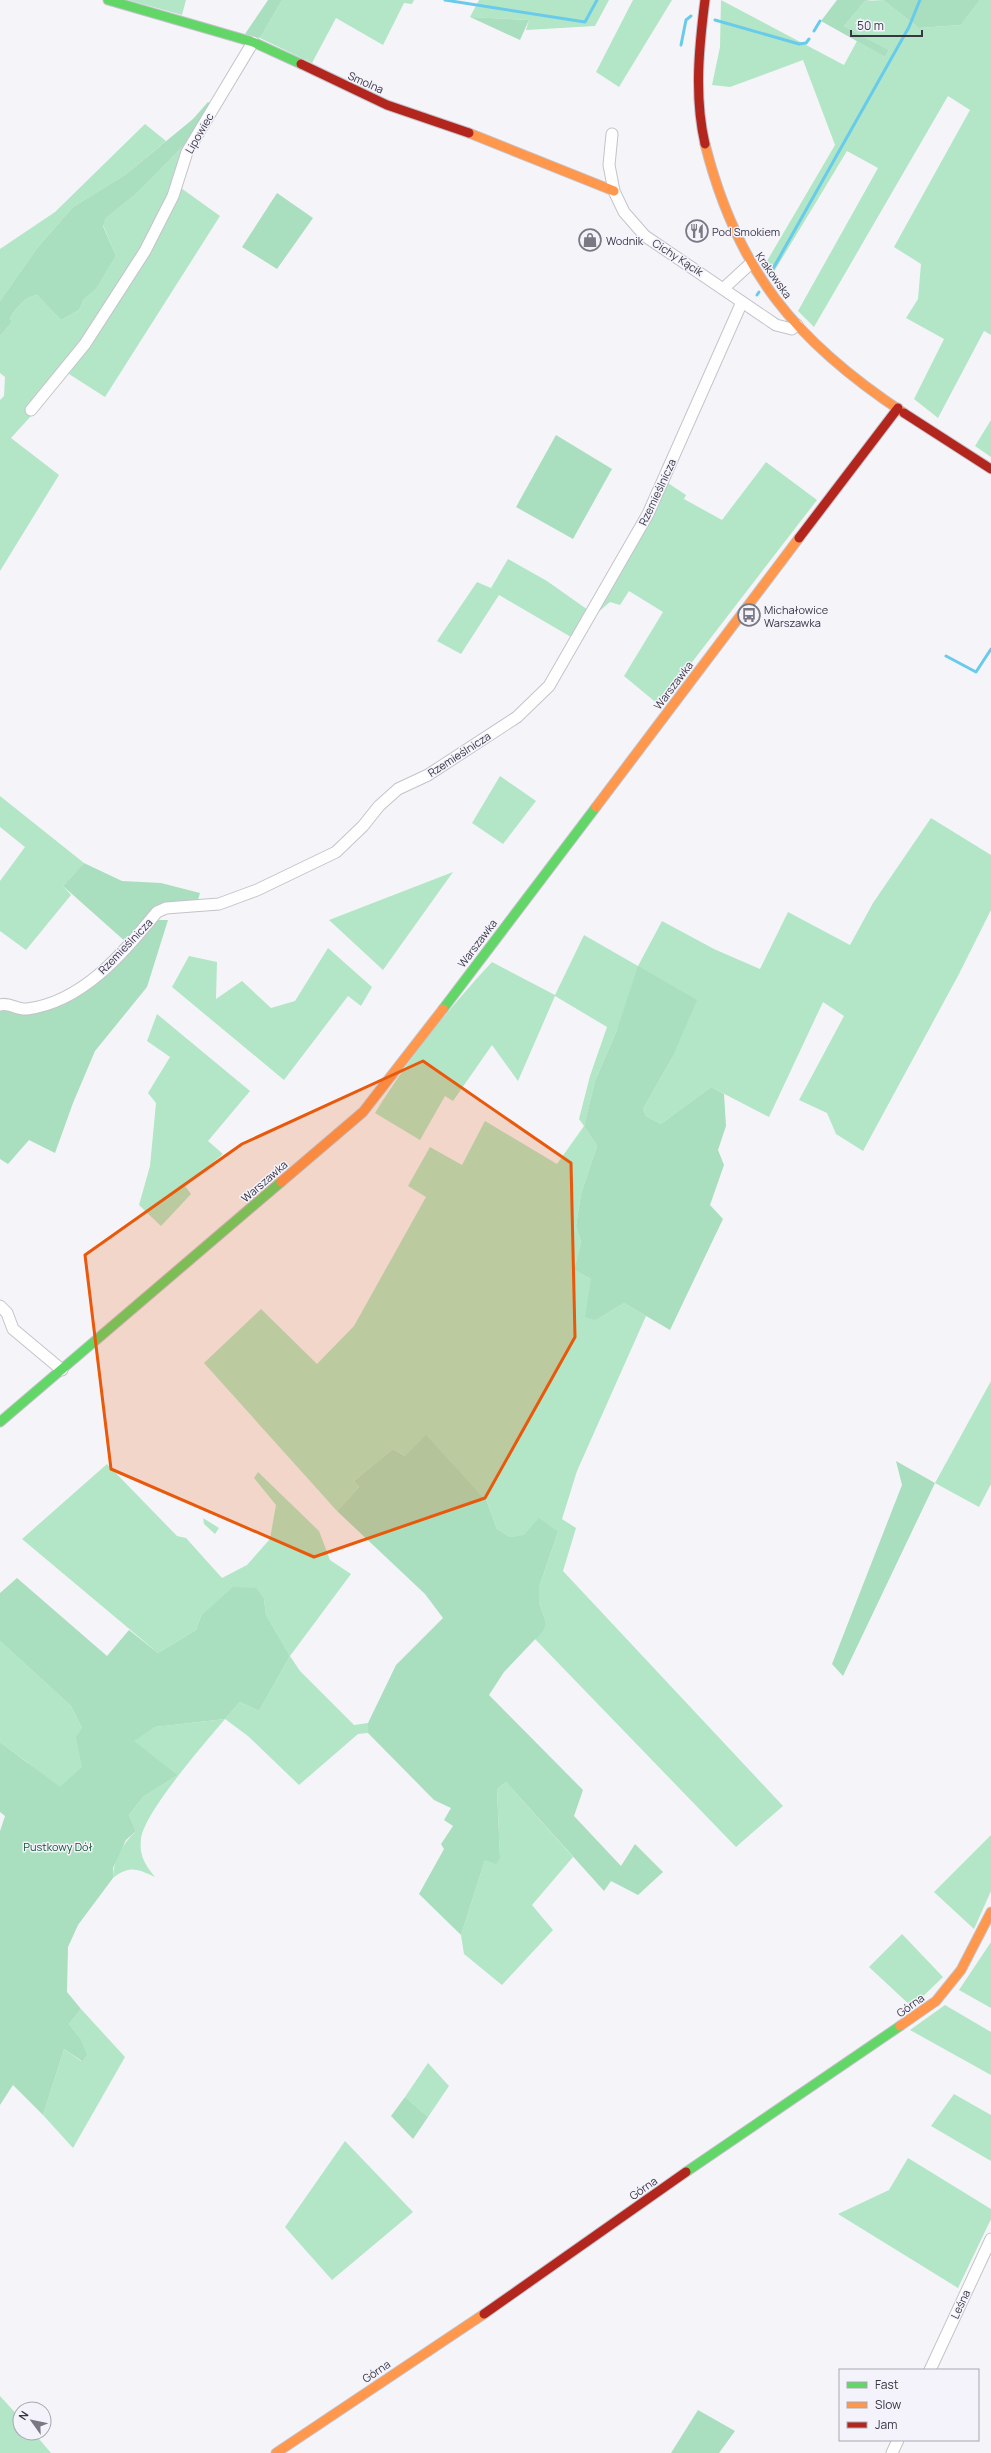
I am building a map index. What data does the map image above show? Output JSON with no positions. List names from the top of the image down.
{
  "streets": {
    "street": [
      "Smolna",
      "Lipowiec",
      "Cichy Kącik",
      "Krakowska",
      "Rzemieślnicza",
      "Warszawka",
      "Górna",
      "Leśna"
    ]
  },
  "crossings": [
    ["Smolna", "Lipowiec"],
    ["Smolna", "Cichy Kącik"],
    ["Cichy Kącik", "Krakowska"],
    ["Cichy Kącik", "Rzemieślnicza"],
    ["Krakowska", "Warszawka"]
  ],
  "parks": ["Pustkowy Dół"],
  "places": {
    "restaurant": ["Pod Smokiem"],
    "shop": ["Wodnik"],
    "bus stop": ["Michałowice Warszawka"]
  },
  "legend": ["Fast", "Slow", "Jam"],
  "scale_bar": "50 m",
  "north": "top left"
}
